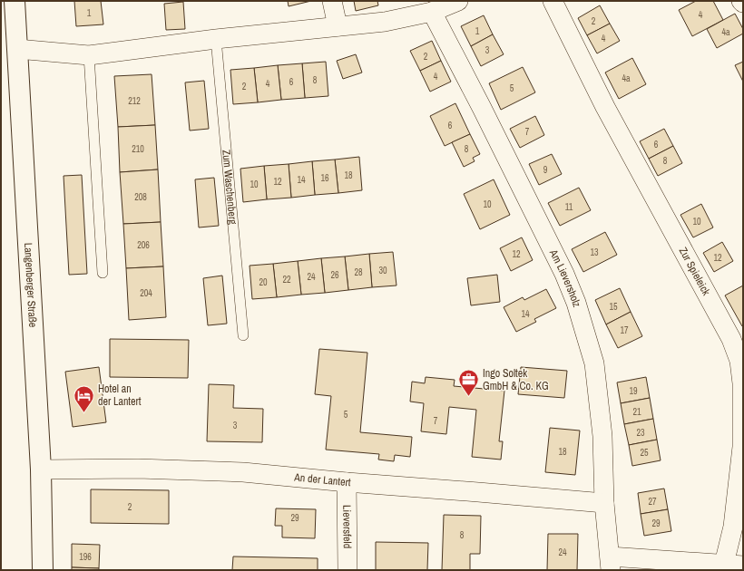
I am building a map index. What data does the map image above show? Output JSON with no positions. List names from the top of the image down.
{
  "streets": {
    "main road": ["Langenberger Straße"],
    "street": [
      "Zur Spieleick",
      "Am Lieversholz",
      "An der Lantert",
      "Lieversfeld"
    ],
    "lane": ["Zum Waschenberg"]
  },
  "crossings": [
    ["Am Lieversholz", "An der Lantert"],
    ["Langenberger Straße", "An der Lantert"],
    ["An der Lantert", "Lieversfeld"]
  ],
  "places": {
    "office": ["Ingo Soltek GmbH & Co. KG"],
    "hotel": ["Hotel an der Lantert"]
  },
  "house_numbers": [
    "1",
    "4",
    "2",
    "1",
    "4a",
    "4",
    "3",
    "2",
    "4",
    "4a",
    "8",
    "6",
    "4",
    "2",
    "5",
    "212",
    "6",
    "7",
    "6",
    "210",
    "8",
    "8",
    "9",
    "18",
    "16",
    "14",
    "12",
    "10",
    "208",
    "10",
    "11",
    "10",
    "206",
    "13",
    "12",
    "12",
    "30",
    "28",
    "26",
    "24",
    "22",
    "20",
    "204",
    "15",
    "14",
    "17",
    "19",
    "21",
    "5",
    "7",
    "3",
    "23",
    "18",
    "25",
    "27",
    "2",
    "29",
    "29",
    "8",
    "24",
    "196"
  ]
}
